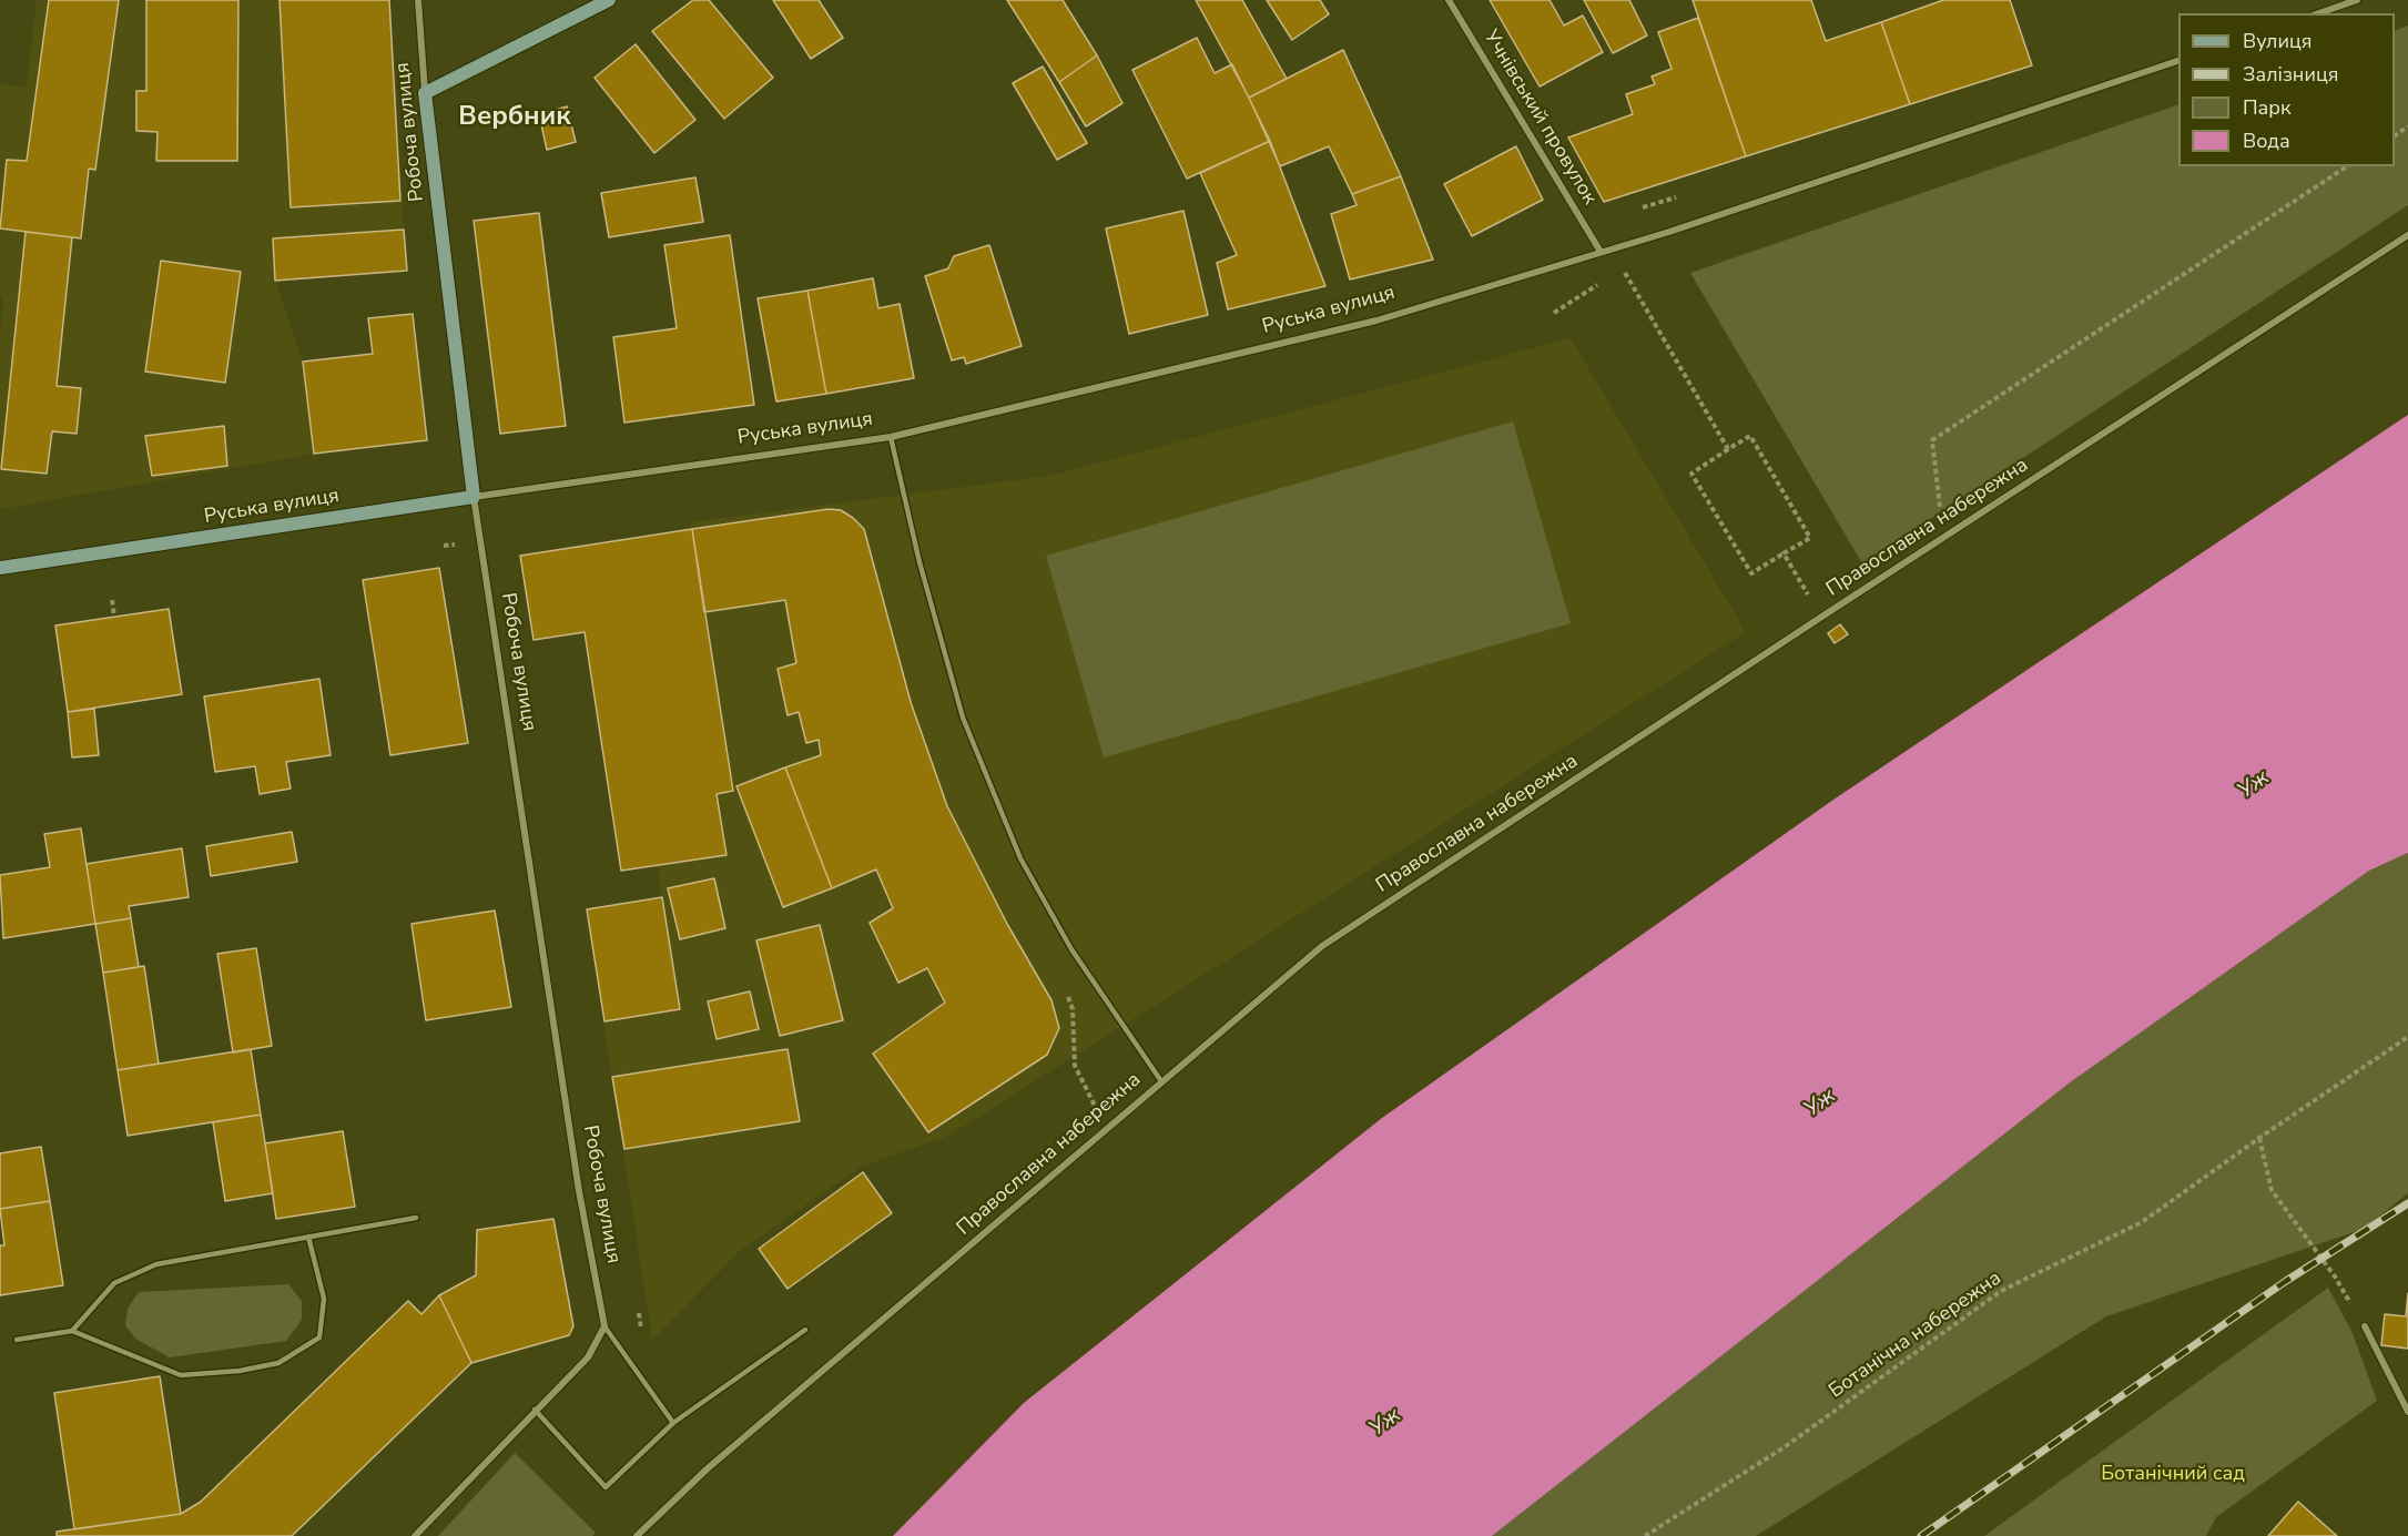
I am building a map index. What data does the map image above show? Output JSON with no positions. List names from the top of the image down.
{
  "streets": {
    "main road": ["Робоча вулиця", "Руська вулиця"],
    "street": ["Учнівський провулок", "Православна набережна"],
    "path": ["Ботанічна набережна"]
  },
  "crossings": [
    ["Учнівський провулок", "Руська вулиця"],
    ["Робоча вулиця", "Руська вулиця"]
  ],
  "districts": ["Вербник"],
  "water": ["Уж"],
  "parks": ["Ботанічний сад"],
  "legend": [
    "Вулиця",
    "Залізниця",
    "Парк",
    "Вода"
  ]
}
